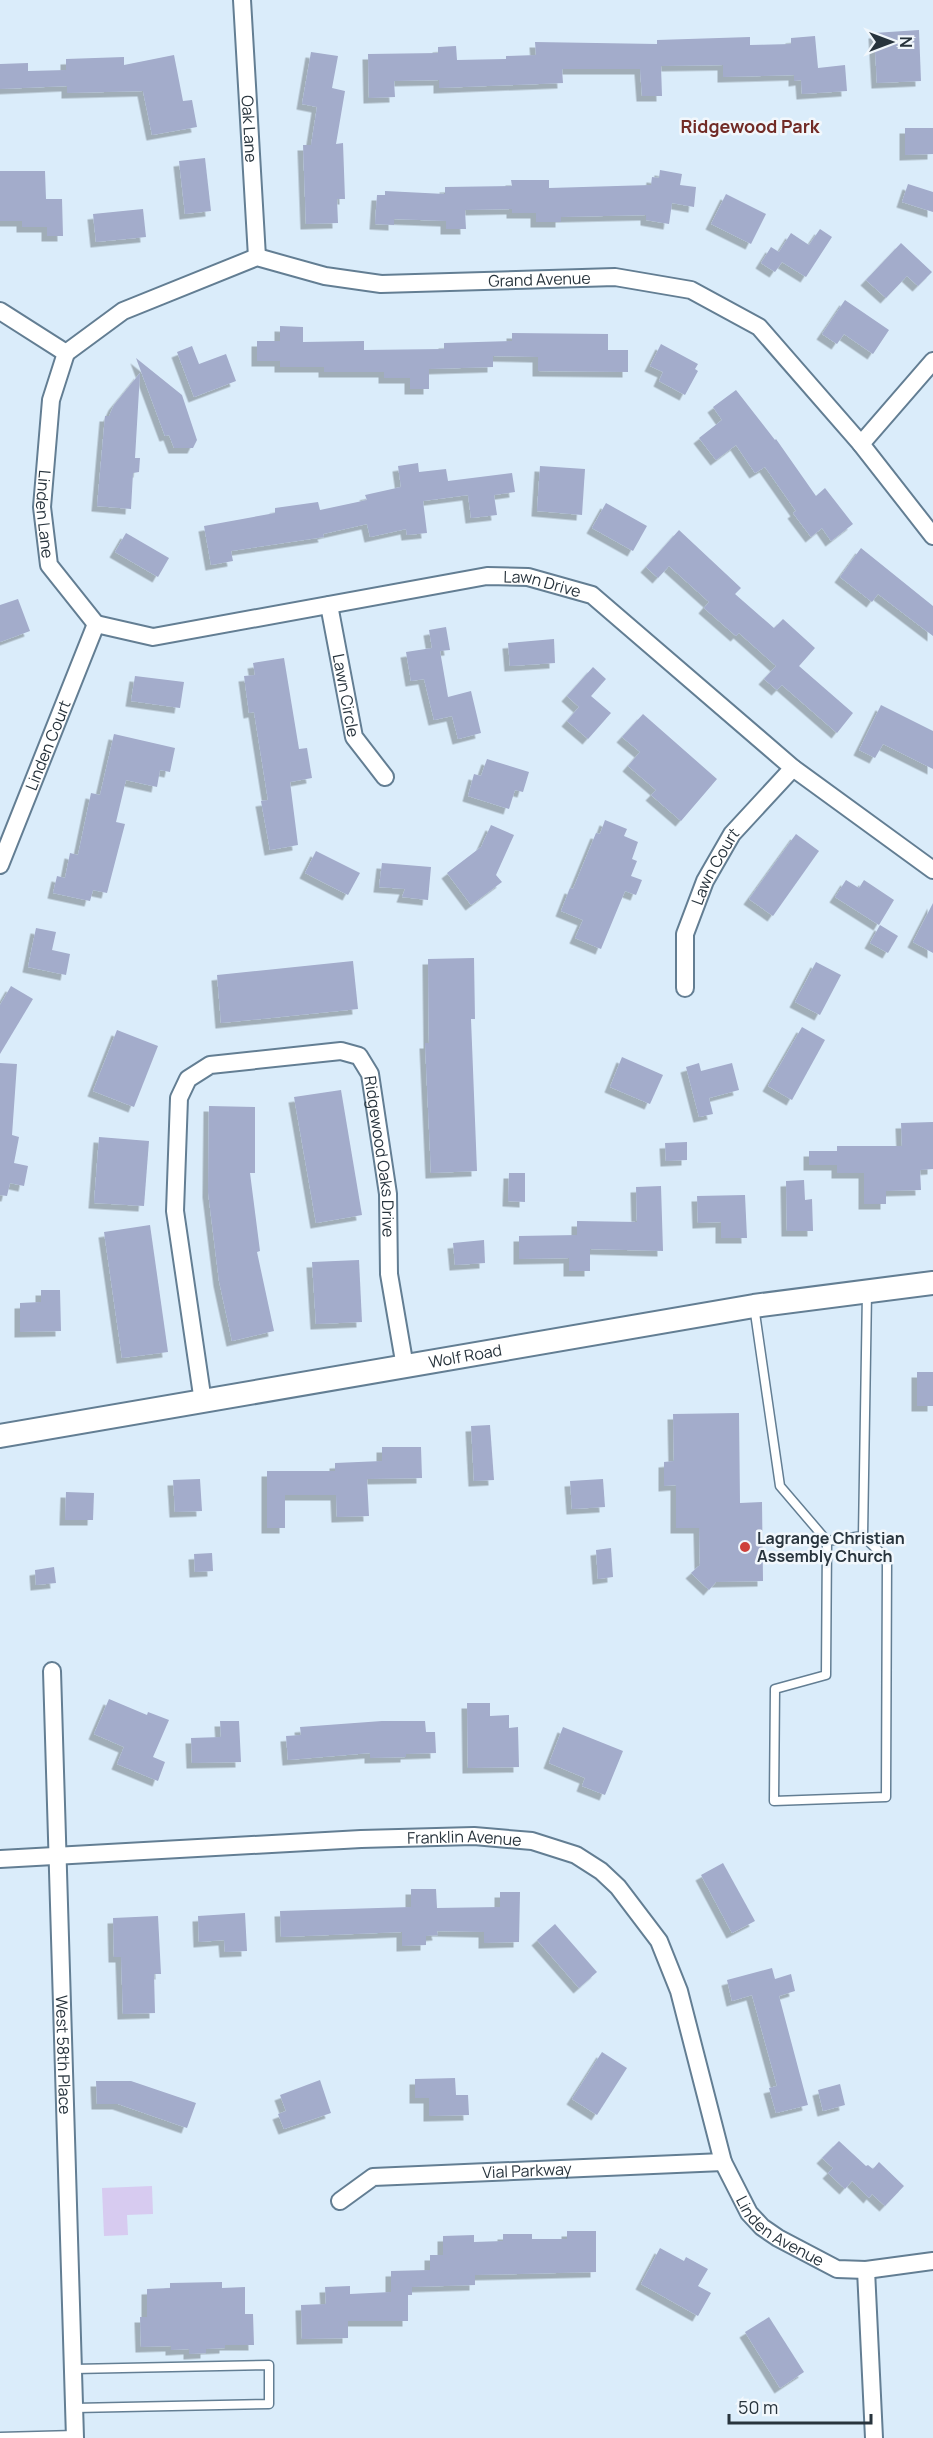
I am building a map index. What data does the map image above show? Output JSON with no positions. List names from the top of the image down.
{
  "streets": {
    "main road": ["Wolf Road"],
    "street": [
      "Oak Lane",
      "Grand Avenue",
      "Linden Lane",
      "Lawn Drive",
      "Lawn Circle",
      "Linden Court",
      "Lawn Court",
      "Ridgewood Oaks Drive",
      "Franklin Avenue",
      "West 58th Place",
      "Vial Parkway",
      "Linden Avenue"
    ]
  },
  "crossings": [
    ["Oak Lane", "Grand Avenue"],
    ["Linden Lane", "Lawn Drive"],
    ["Linden Lane", "Linden Court"],
    ["Lawn Drive", "Lawn Circle"],
    ["Lawn Drive", "Linden Court"],
    ["Lawn Drive", "Lawn Court"],
    ["Ridgewood Oaks Drive", "Wolf Road"],
    ["Franklin Avenue", "West 58th Place"],
    ["Franklin Avenue", "Vial Parkway"],
    ["Franklin Avenue", "Linden Avenue"],
    ["Vial Parkway", "Linden Avenue"]
  ],
  "districts": ["Ridgewood Park"],
  "places": ["Lagrange Christian Assembly Church"],
  "scale_bar": "50 m",
  "north": "right"
}
